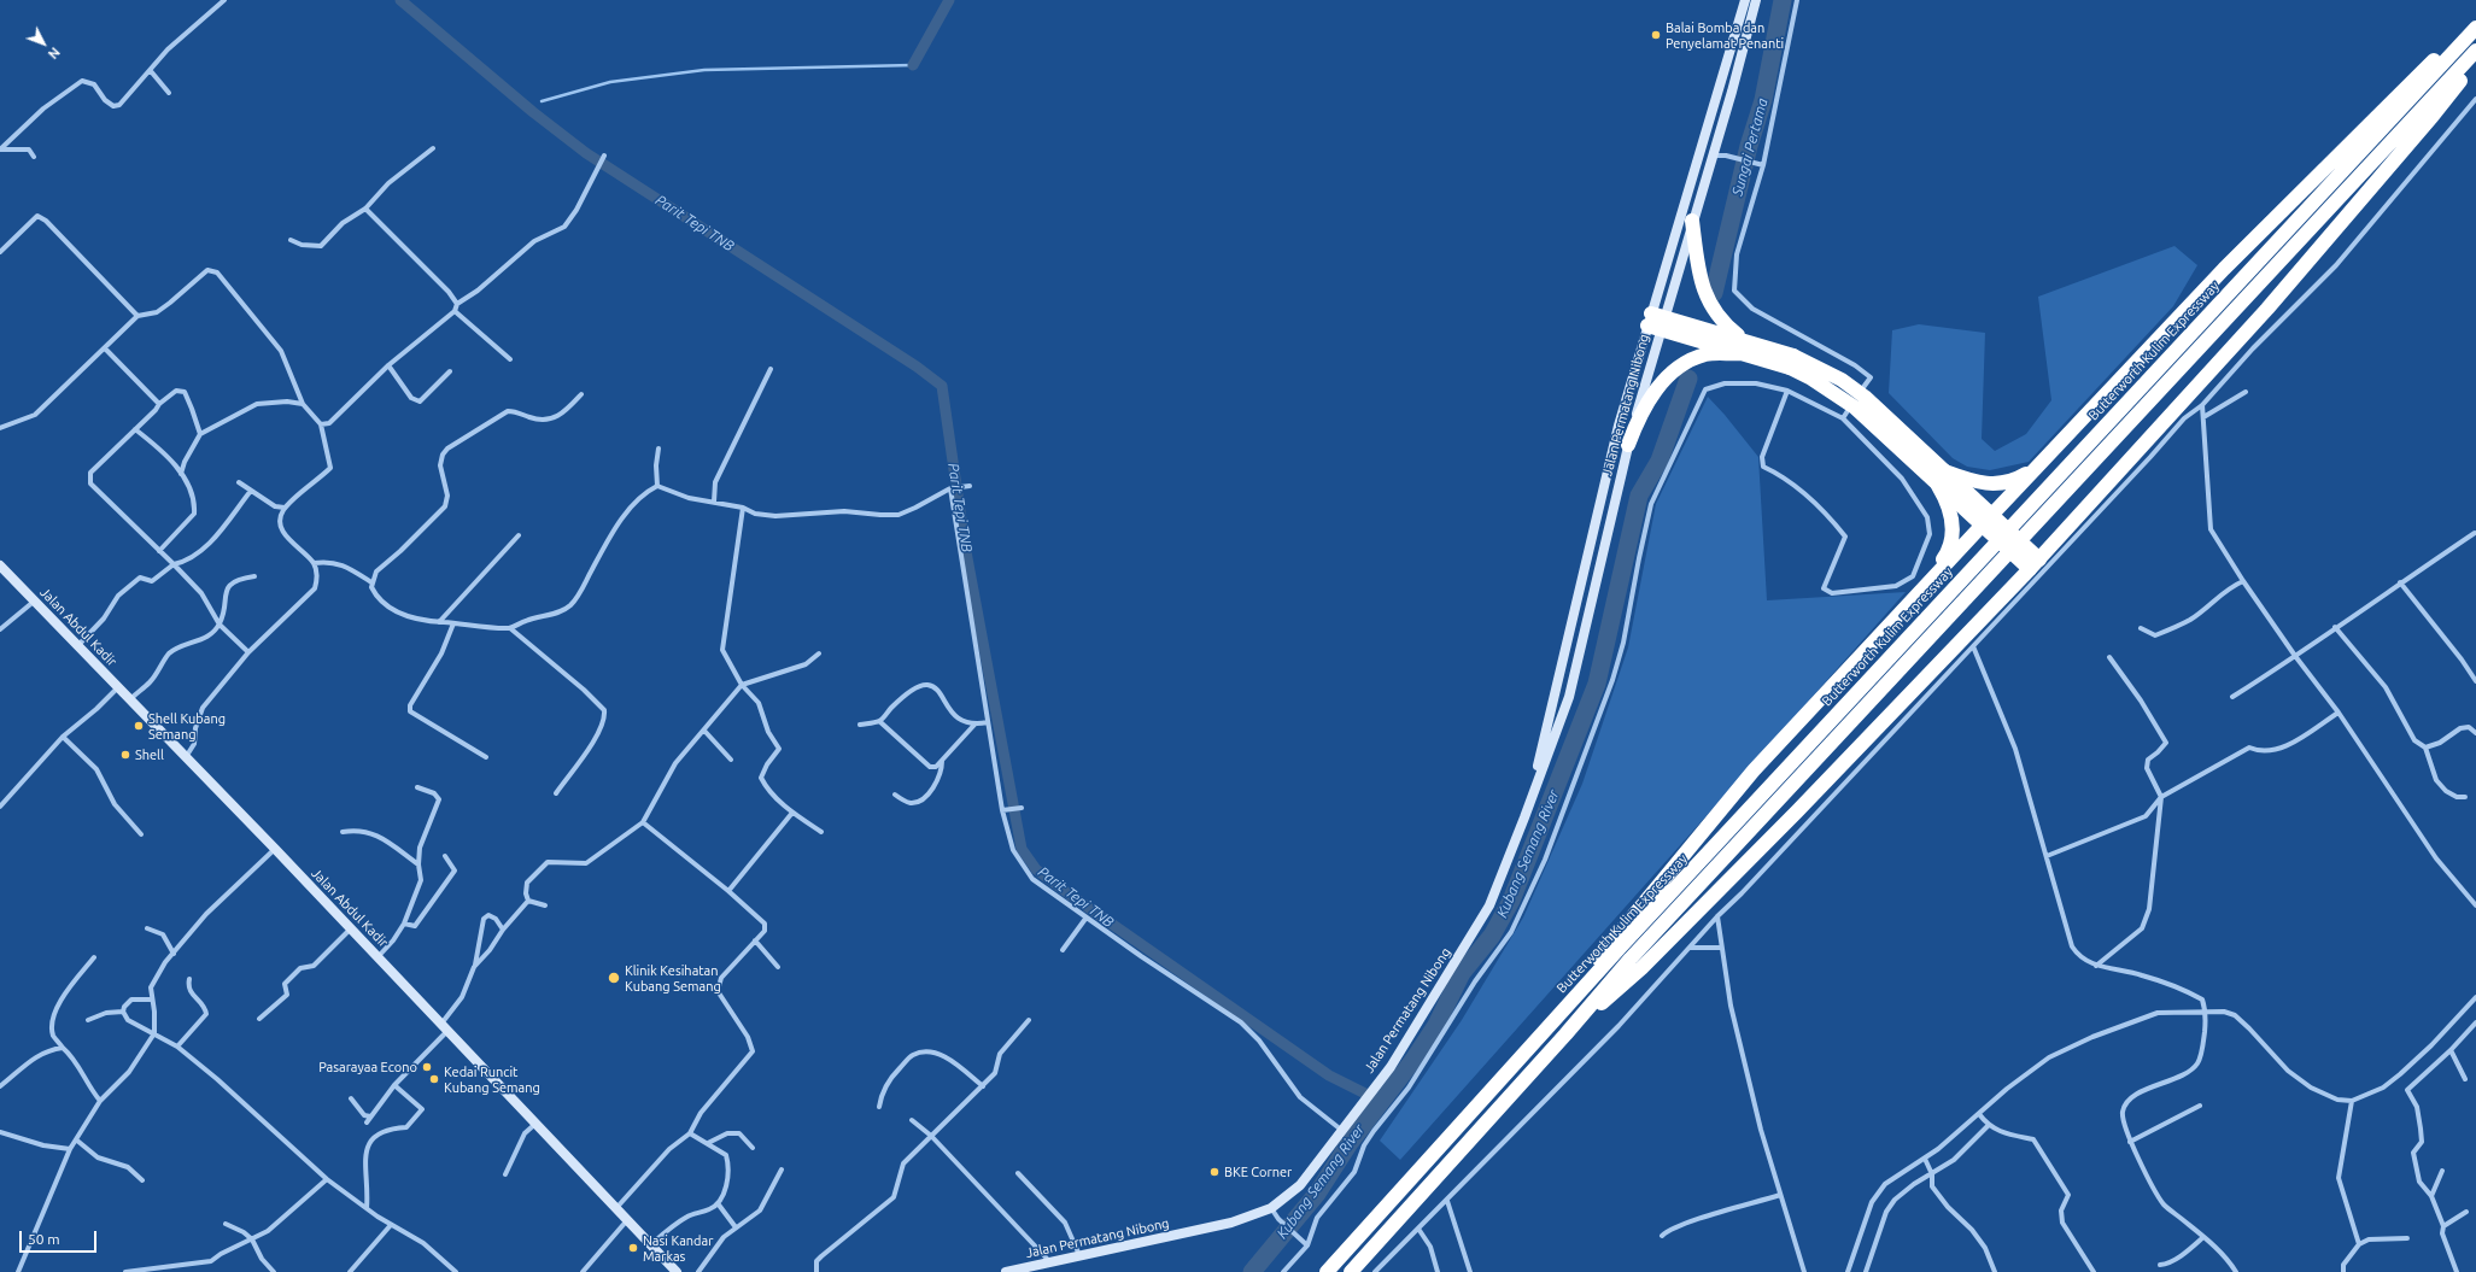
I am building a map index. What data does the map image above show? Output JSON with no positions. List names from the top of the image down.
{
  "streets": {
    "highway": ["Butterworth Kulim Expressway"],
    "main road": ["Jalan Permatang Nibong", "Jalan Abdul Kadir"]
  },
  "water": ["Sungai Pertama", "Parit Tepi TNB", "Kubang Semang River"],
  "places": [
    "Balai Bomba dan Penyelamat Penanti",
    "Shell Kubang Semang",
    "Shell",
    "Klinik Kesihatan Kubang Semang",
    "Pasarayaa Econo",
    "Kedai Runcit Kubang Semang",
    "BKE Corner",
    "Nasi Kandar Markas"
  ],
  "scale_bar": "50 m",
  "north": "bottom right"
}
